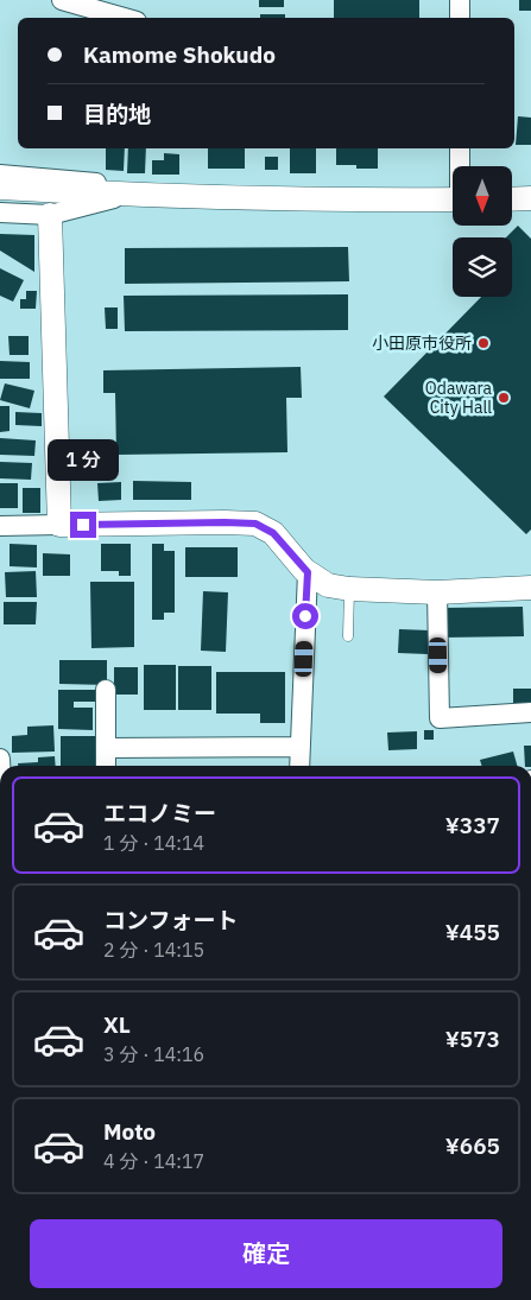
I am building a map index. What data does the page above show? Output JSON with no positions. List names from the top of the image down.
{
  "places": ["小田原市役所", "Odawara City Hall"],
  "north": "bottom",
  "page": {
    "banner": ["Kamome Shokudo", "目的地"],
    "bubble": "1 分",
    "list": [
      {
        "name": "エコノミー",
        "note": "1 分 · 14:14",
        "value": "¥337"
      },
      {
        "name": "コンフォート",
        "note": "2 分 · 14:15",
        "value": "¥455"
      },
      {
        "name": "XL",
        "note": "3 分 · 14:16",
        "value": "¥573"
      },
      {
        "name": "Moto",
        "note": "4 分 · 14:17",
        "value": "¥665"
      }
    ],
    "buttons": "確定"
  }
}
